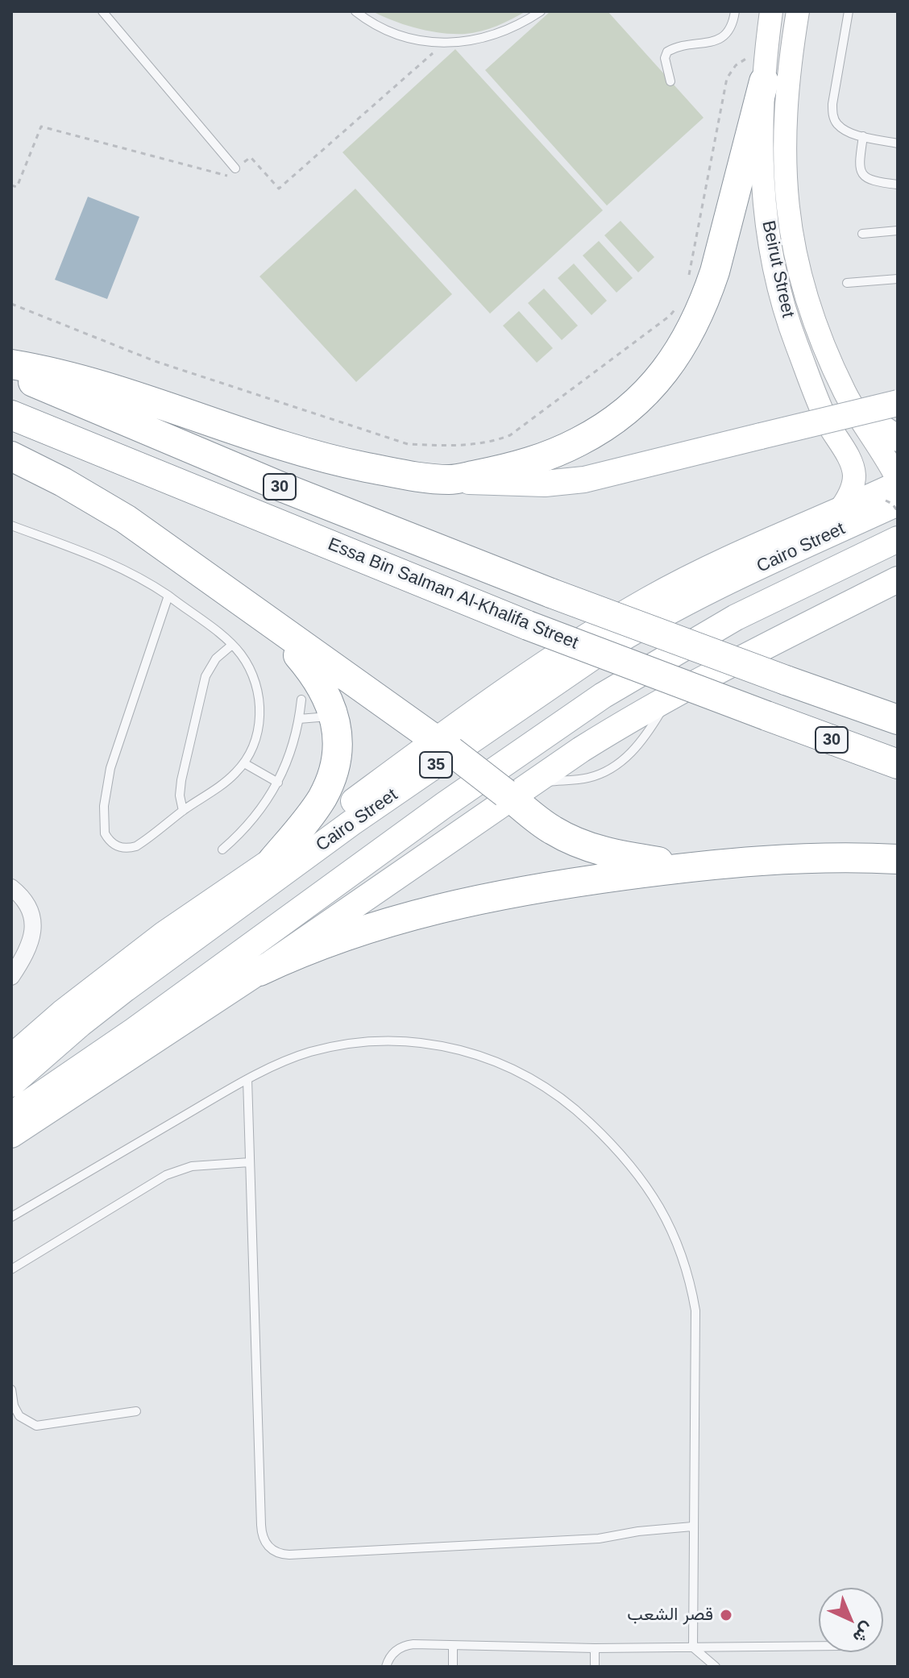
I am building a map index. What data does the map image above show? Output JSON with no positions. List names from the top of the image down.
{
  "streets": {
    "highway": ["30", "Essa Bin Salman Al-Khalifa Street"],
    "main road": ["Beirut Street", "Cairo Street", "35"]
  },
  "crossings": [
    ["Beirut Street", "Cairo Street"]
  ],
  "places": ["قصر الشعب"],
  "north": "bottom right"
}
